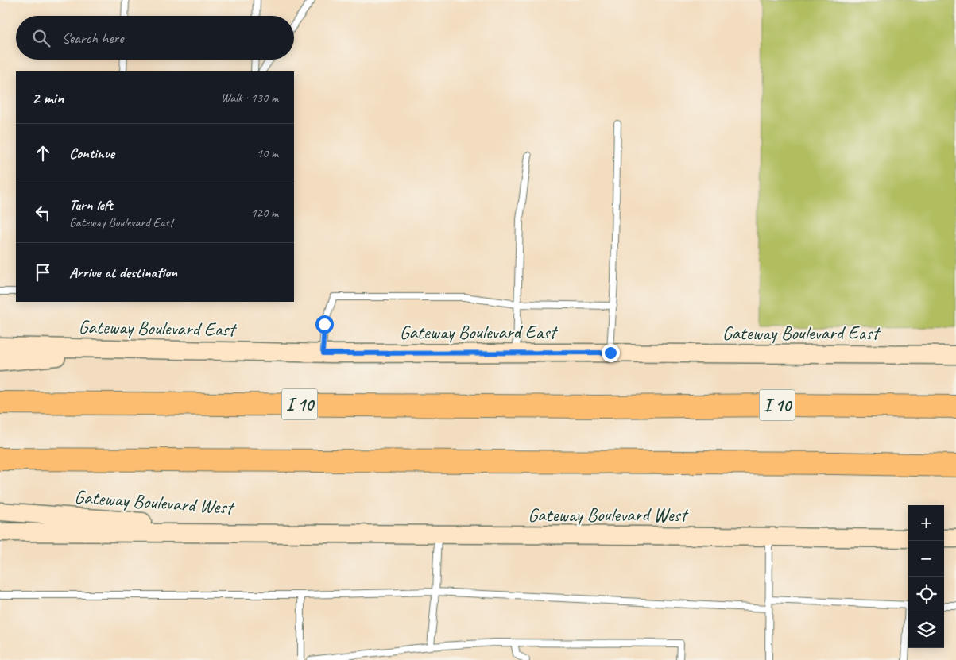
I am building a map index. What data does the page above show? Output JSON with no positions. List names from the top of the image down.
{
  "streets": {
    "highway": ["I 10"],
    "main road": ["Gateway Boulevard East", "Gateway Boulevard West"]
  },
  "page": {
    "search": "Search here",
    "heading": ["2 min", "Walk · 130 m"],
    "list": [
      ["Continue", "10 m"],
      ["Turn left", "Gateway Boulevard East", "120 m"],
      "Arrive at destination"
    ],
    "map_buttons": ["+", "−"]
  }
}
